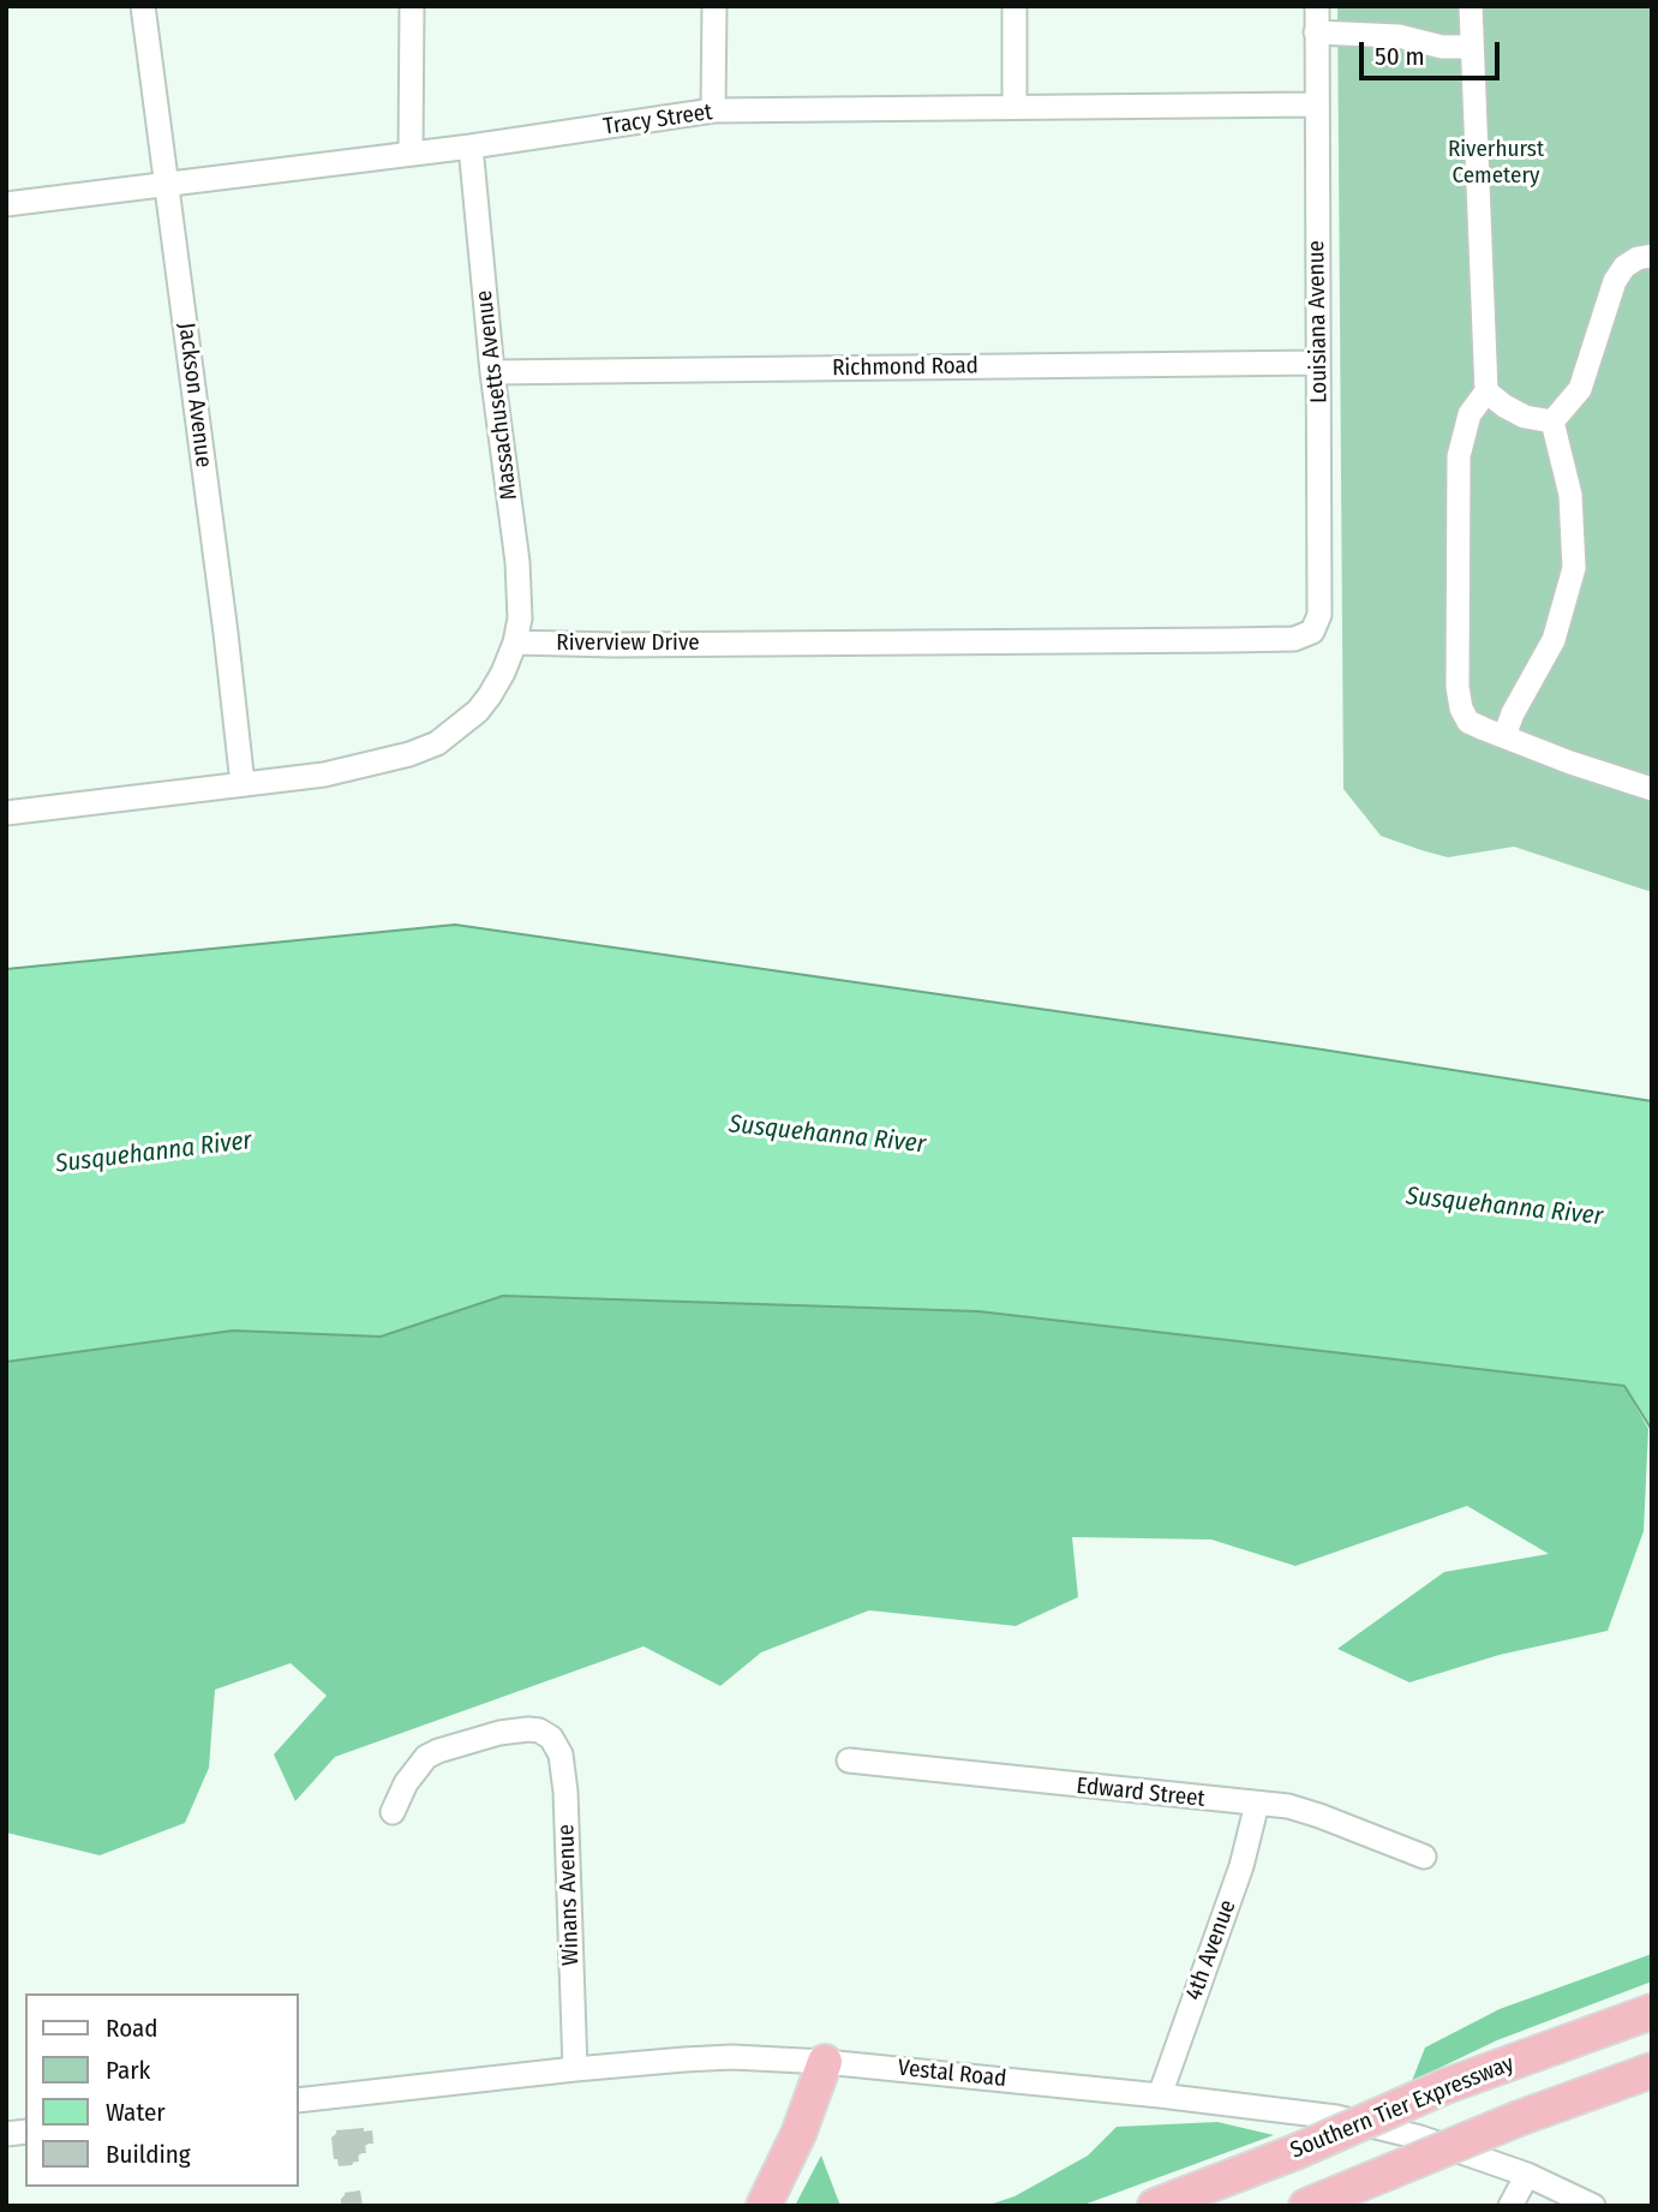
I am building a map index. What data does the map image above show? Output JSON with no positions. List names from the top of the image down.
{
  "streets": {
    "highway": ["Southern Tier Expressway"],
    "street": [
      "Tracy Street",
      "Louisiana Avenue",
      "Richmond Road",
      "Jackson Avenue",
      "Massachusetts Avenue",
      "Riverview Drive",
      "Edward Street",
      "Winans Avenue",
      "4th Avenue",
      "Vestal Road"
    ]
  },
  "crossings": [
    ["Tracy Street", "Louisiana Avenue"],
    ["Tracy Street", "Jackson Avenue"],
    ["Tracy Street", "Massachusetts Avenue"],
    ["Louisiana Avenue", "Richmond Road"],
    ["Louisiana Avenue", "Riverview Drive"],
    ["Richmond Road", "Massachusetts Avenue"],
    ["Massachusetts Avenue", "Riverview Drive"],
    ["Edward Street", "4th Avenue"],
    ["Winans Avenue", "Vestal Road"],
    ["4th Avenue", "Vestal Road"]
  ],
  "water": ["Susquehanna River"],
  "parks": ["Riverhurst Cemetery"],
  "legend": [
    "Road",
    "Park",
    "Water",
    "Building"
  ],
  "scale_bar": "50 m"
}
